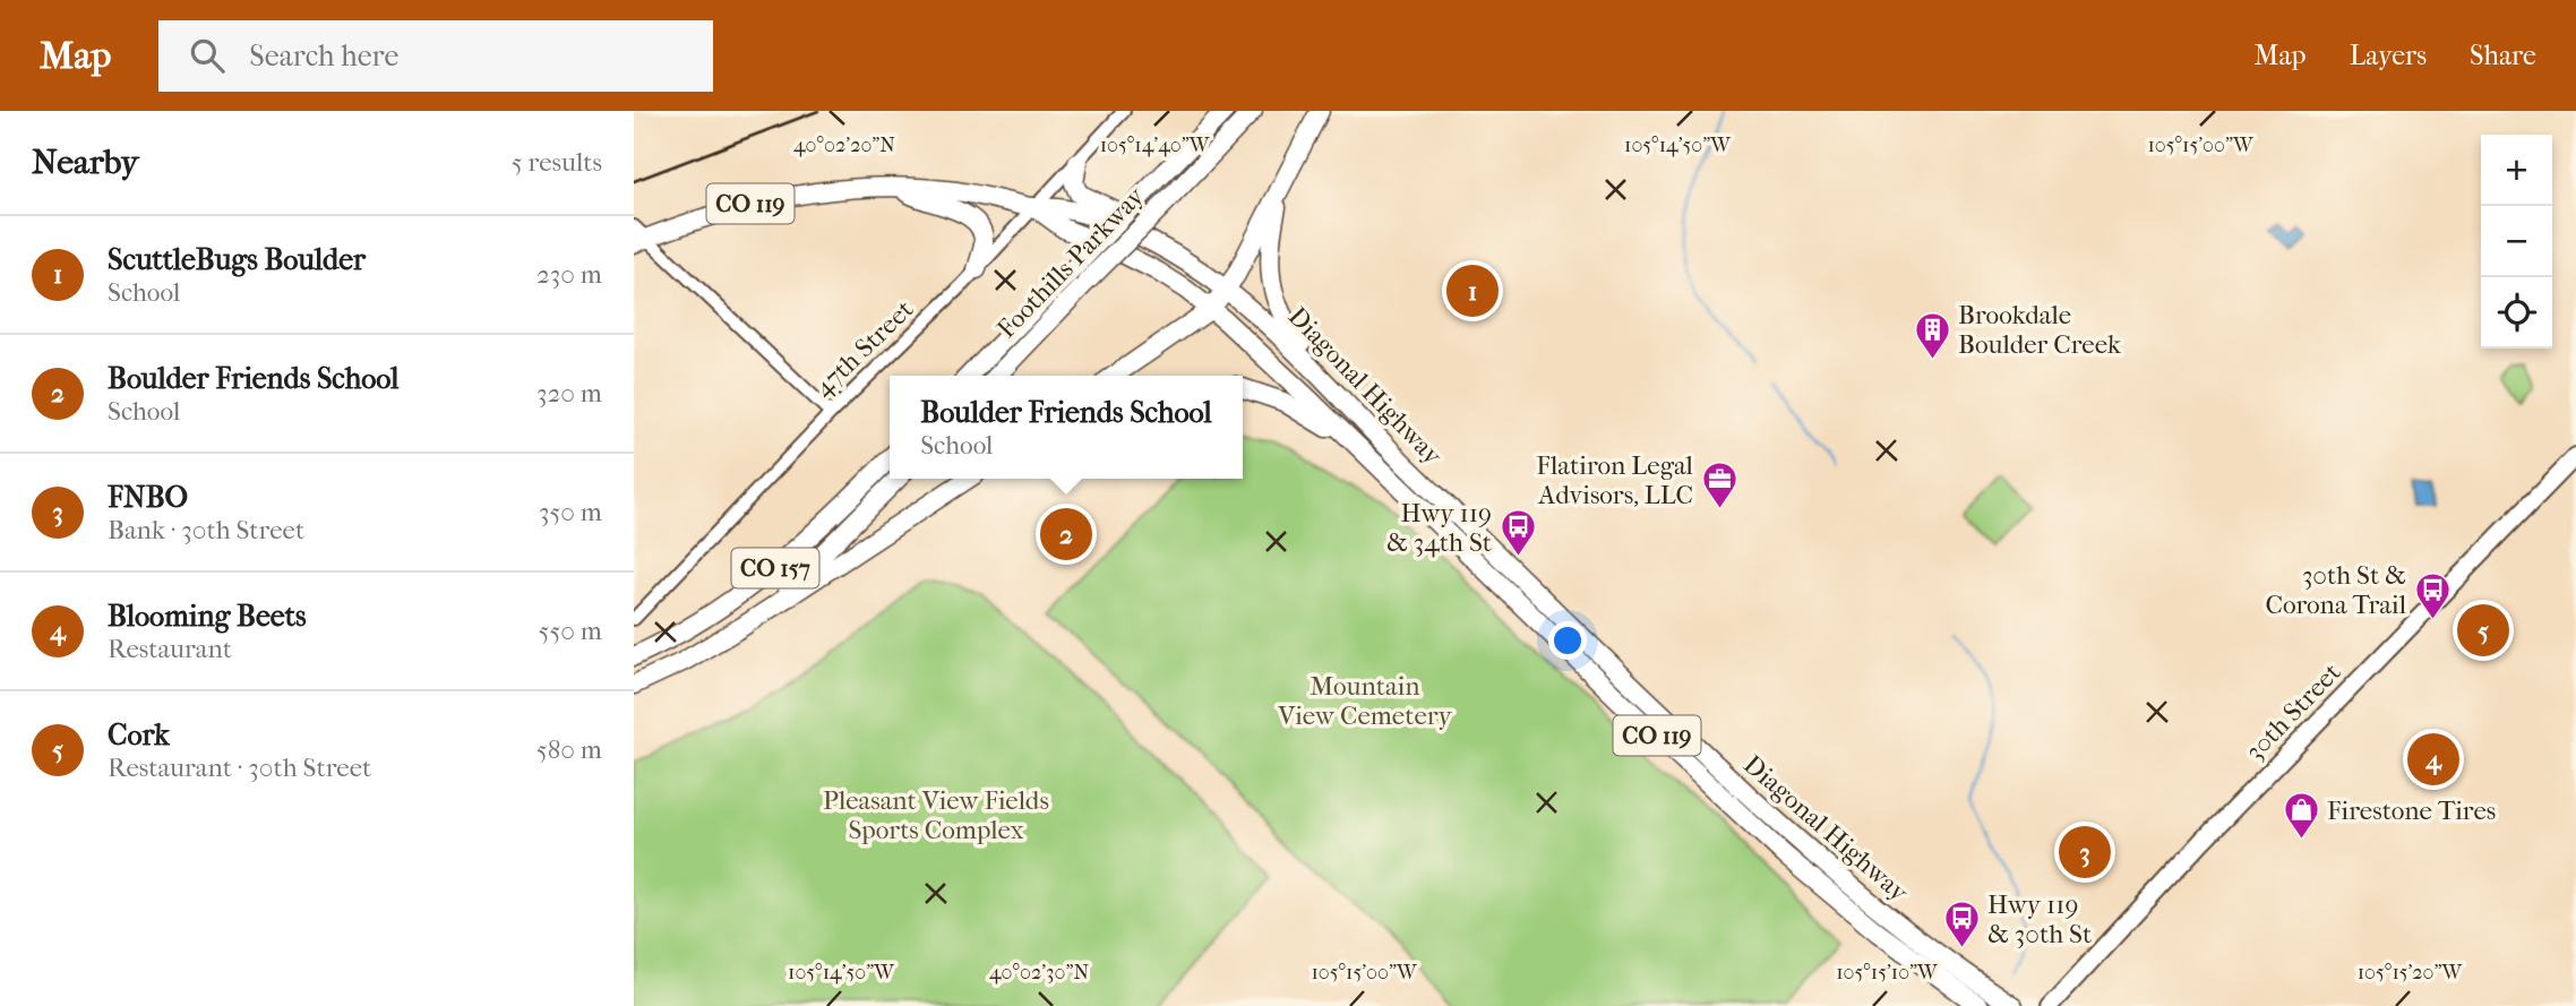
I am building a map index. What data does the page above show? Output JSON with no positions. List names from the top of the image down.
{
  "streets": {
    "highway": [
      "CO 119",
      "Foothills Parkway",
      "Diagonal Highway",
      "CO 157"
    ],
    "main road": ["30th Street"],
    "street": ["47th Street"]
  },
  "crossings": [
    ["CO 119", "Diagonal Highway"],
    ["47th Street", "Diagonal Highway"]
  ],
  "parks": ["Mountain View Cemetery", "Pleasant View Fields Sports Complex"],
  "places": {
    "building": ["Brookdale Boulder Creek"],
    "office": ["Flatiron Legal Advisors, LLC"],
    "bus stop": ["Hwy 119 & 34th St", "30th St & Corona Trail", "Hwy 119 & 30th St"],
    "shop": ["Firestone Tires"]
  },
  "page": {
    "header": "Map",
    "search": "Search here",
    "nav": ["Map", "Layers", "Share"],
    "heading": ["Nearby", "5 results"],
    "map_buttons": ["+", "−"],
    "list": [
      {
        "mark": "1",
        "name": "ScuttleBugs Boulder",
        "note": "School",
        "value": "230 m"
      },
      {
        "mark": "2",
        "name": "Boulder Friends School",
        "note": "School",
        "value": "320 m"
      },
      {
        "mark": "3",
        "name": "FNBO",
        "note": "Bank · 30th Street",
        "value": "350 m"
      },
      {
        "mark": "4",
        "name": "Blooming Beets",
        "note": "Restaurant",
        "value": "550 m"
      },
      {
        "mark": "5",
        "name": "Cork",
        "note": "Restaurant · 30th Street",
        "value": "580 m"
      }
    ],
    "pins": [
      "1",
      "2",
      "5",
      "4",
      "3"
    ],
    "popup": ["Boulder Friends School", "School"]
  },
  "coordinates": [
    "40°02'20\"N",
    "105°14'40\"W",
    "105°14'50\"W",
    "105°15'00\"W",
    "105°15'10\"W",
    "105°15'20\"W",
    "40°02'30\"N"
  ]
}
